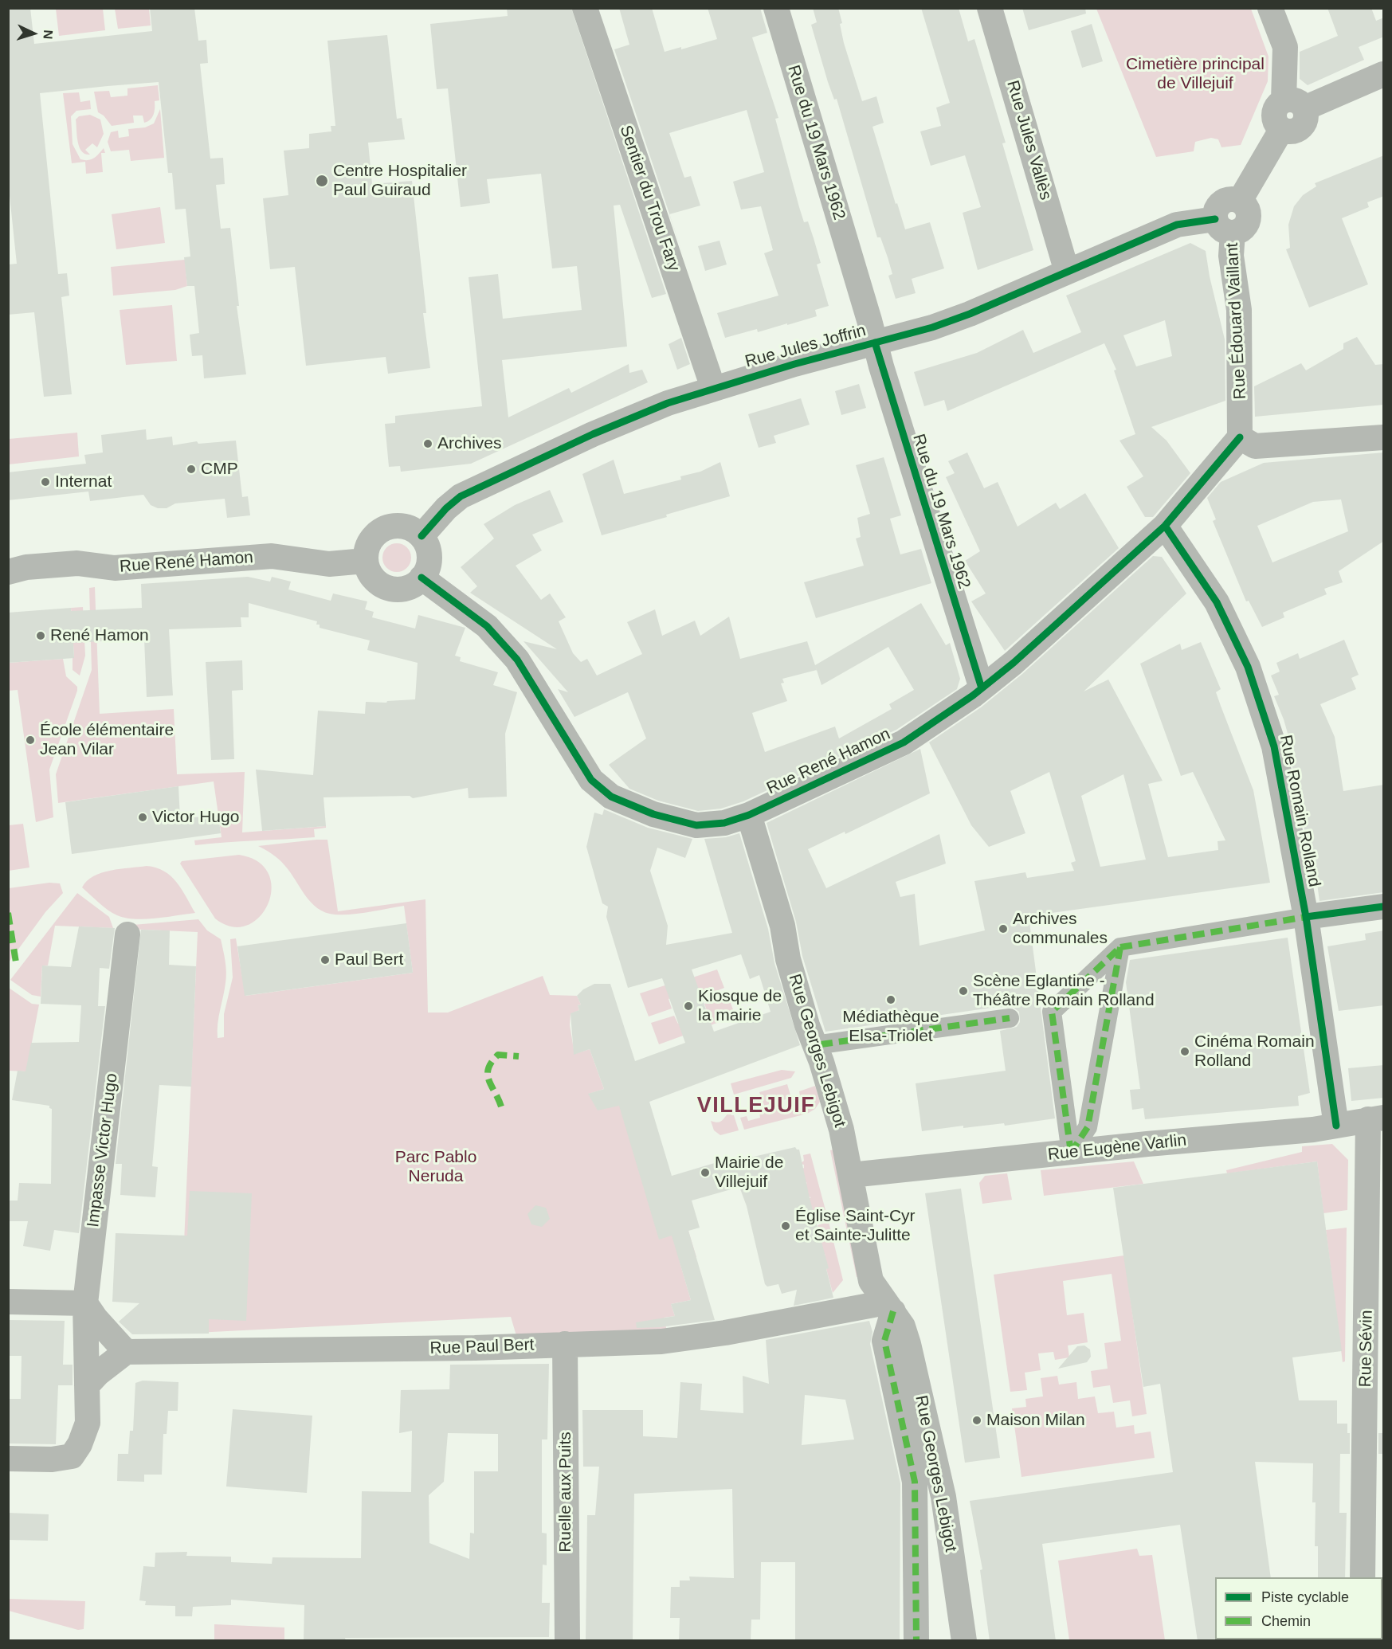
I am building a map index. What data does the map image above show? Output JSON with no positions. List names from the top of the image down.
{
  "streets": {
    "street": [
      "Rue Jules Vallès",
      "Rue du 19 Mars 1962",
      "Sentier du Trou Fary",
      "Rue Édouard Vaillant",
      "Rue Jules Joffrin",
      "Rue René Hamon",
      "Rue Romain Rolland",
      "Rue Georges Lebigot",
      "Rue Eugène Varlin",
      "Impasse Victor Hugo",
      "Rue Paul Bert",
      "Rue Sévin",
      "Ruelle aux Puits"
    ]
  },
  "crossings": [
    ["Rue Jules Vallès", "Rue Jules Joffrin"],
    ["Rue du 19 Mars 1962", "Rue Jules Joffrin"],
    ["Rue du 19 Mars 1962", "Rue René Hamon"],
    ["Sentier du Trou Fary", "Rue Jules Joffrin"],
    ["Rue Édouard Vaillant", "Rue Jules Joffrin"],
    ["Rue Édouard Vaillant", "Rue René Hamon"],
    ["Rue Jules Joffrin", "Rue René Hamon"],
    ["Rue René Hamon", "Rue Romain Rolland"],
    ["Rue René Hamon", "Rue Georges Lebigot"],
    ["Rue Romain Rolland", "Rue Eugène Varlin"],
    ["Rue Georges Lebigot", "Rue Eugène Varlin"],
    ["Rue Georges Lebigot", "Rue Paul Bert"],
    ["Rue Eugène Varlin", "Rue Sévin"],
    ["Rue Paul Bert", "Ruelle aux Puits"]
  ],
  "districts": ["VILLEJUIF"],
  "parks": ["Cimetière principal de Villejuif", "Parc Pablo Neruda"],
  "places": [
    "Centre Hospitalier Paul Guiraud",
    "Archives",
    "CMP",
    "Internat",
    "René Hamon",
    "École élémentaire Jean Vilar",
    "Victor Hugo",
    "Archives communales",
    "Paul Bert",
    "Scène Eglantine - Théâtre Romain Rolland",
    "Médiathèque Elsa-Triolet",
    "Kiosque de la mairie",
    "Cinéma Romain Rolland",
    "Mairie de Villejuif",
    "Église Saint-Cyr et Sainte-Julitte",
    "Maison Milan"
  ],
  "legend": ["Piste cyclable", "Chemin"],
  "north": "right"
}
